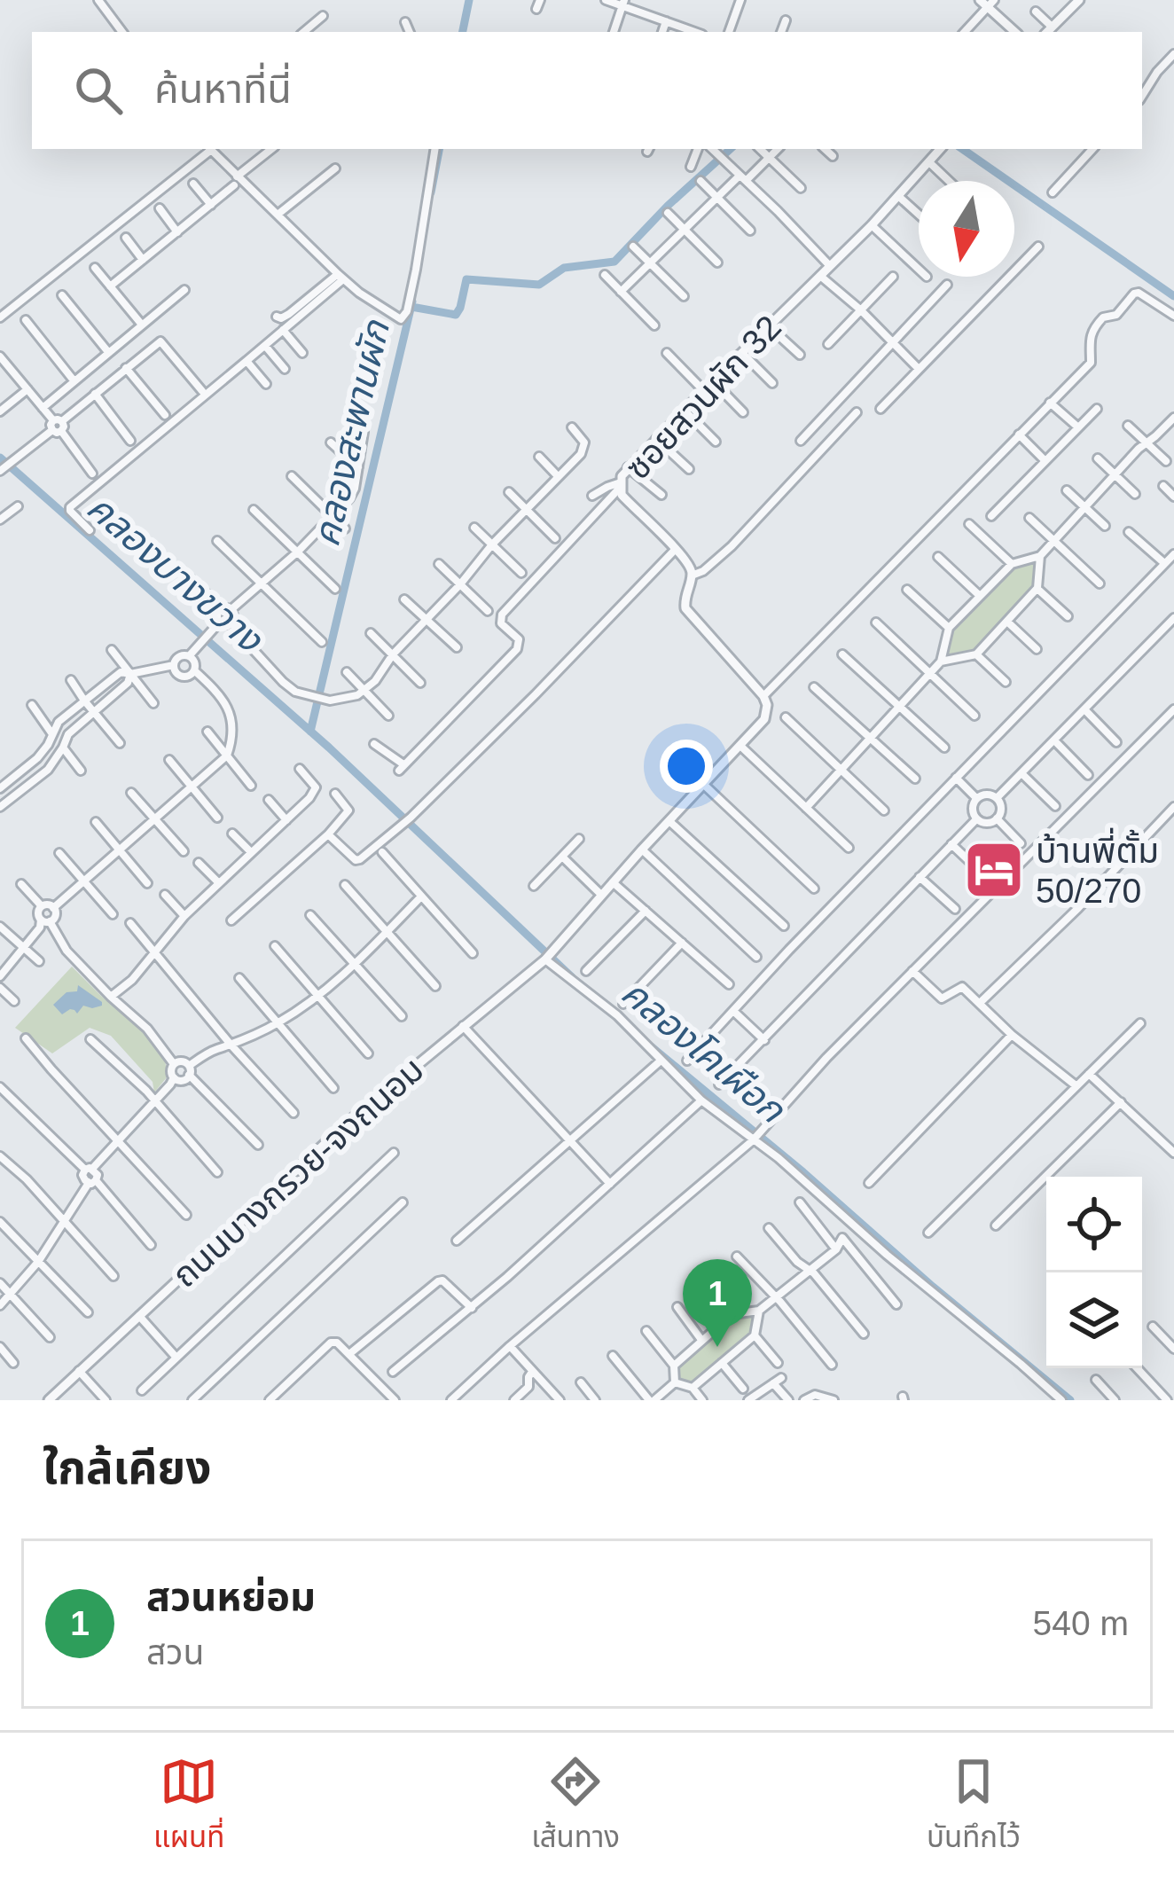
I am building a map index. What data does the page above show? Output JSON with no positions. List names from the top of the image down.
{
  "streets": {
    "street": ["ซอยสวนผัก 32", "ถนนบางกรวย-จงถนอม"]
  },
  "water": ["คลองสะพานผัก", "คลองบางขวาง", "คลองโคเผือก"],
  "places": {
    "hotel": ["บ้านพี่ตั้ม 50/270"]
  },
  "north": "bottom",
  "page": {
    "search": "ค้นหาที่นี่",
    "pins": "1",
    "heading": "ใกล้เคียง",
    "list": [
      {
        "mark": "1",
        "name": "สวนหย่อม",
        "note": "สวน",
        "value": "540 m"
      }
    ],
    "nav": ["แผนที่", "เส้นทาง", "บันทึกไว้"]
  }
}
